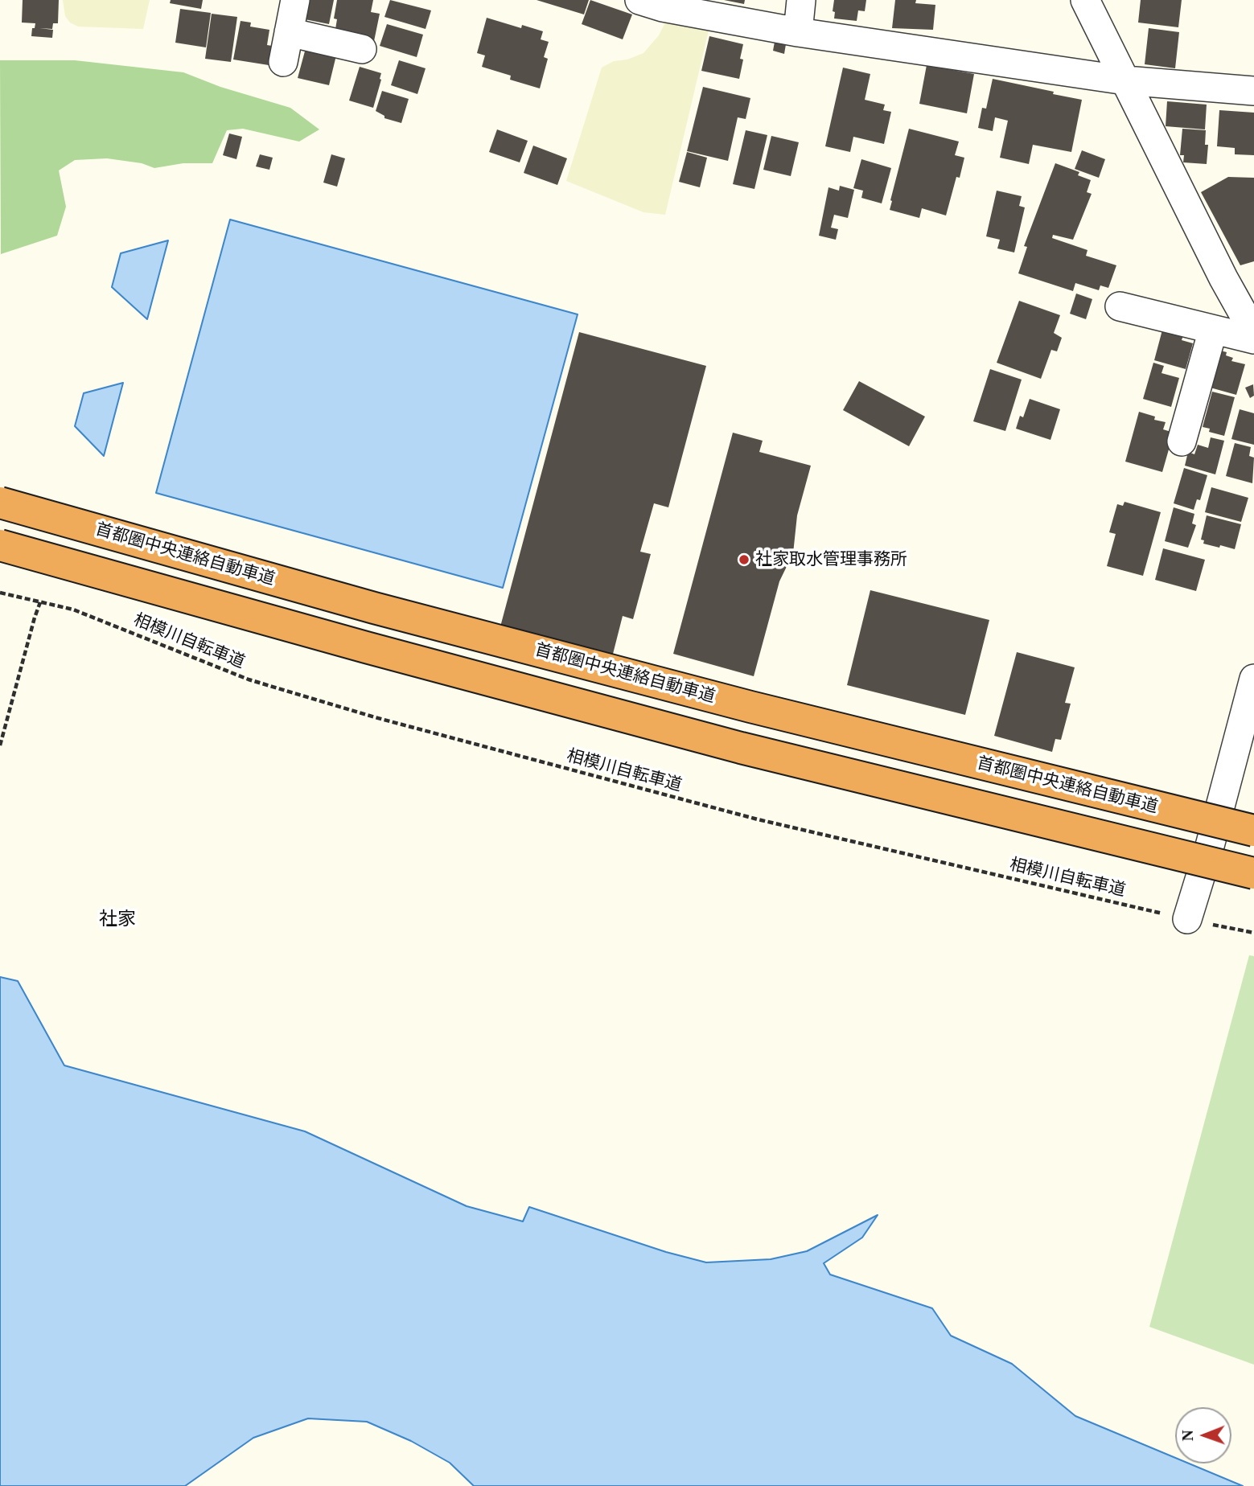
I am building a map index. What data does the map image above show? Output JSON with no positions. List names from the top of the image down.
{
  "streets": {
    "highway": ["首都圏中央連絡自動車道"],
    "path": ["相模川自転車道"]
  },
  "districts": ["社家"],
  "places": ["社家取水管理事務所"],
  "north": "left"
}
